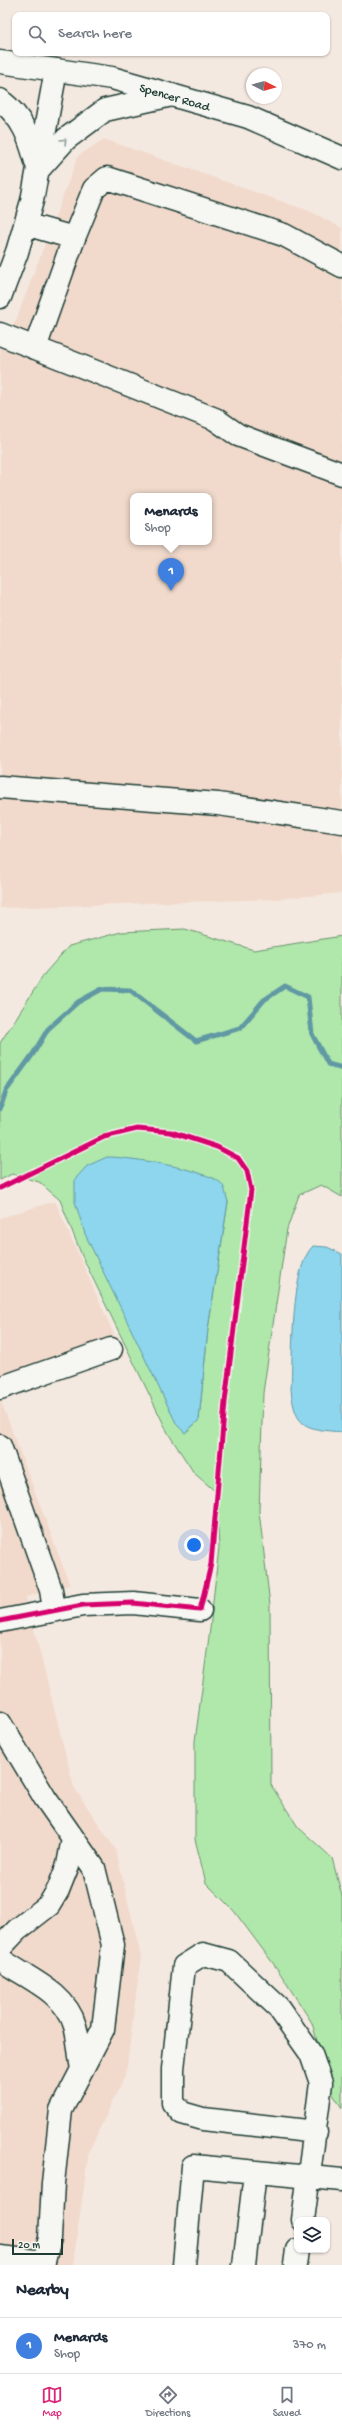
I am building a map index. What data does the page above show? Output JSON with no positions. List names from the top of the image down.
{
  "streets": {
    "main road": ["Spencer Road"]
  },
  "scale_bar": "20 m",
  "north": "right",
  "page": {
    "search": "Search here",
    "popup": ["Menards", "Shop"],
    "pins": "1",
    "scale": "20 m",
    "heading": "Nearby",
    "list": [
      {
        "mark": "1",
        "name": "Menards",
        "note": "Shop",
        "value": "370 m"
      }
    ],
    "nav": ["Map", "Directions", "Saved"]
  }
}
